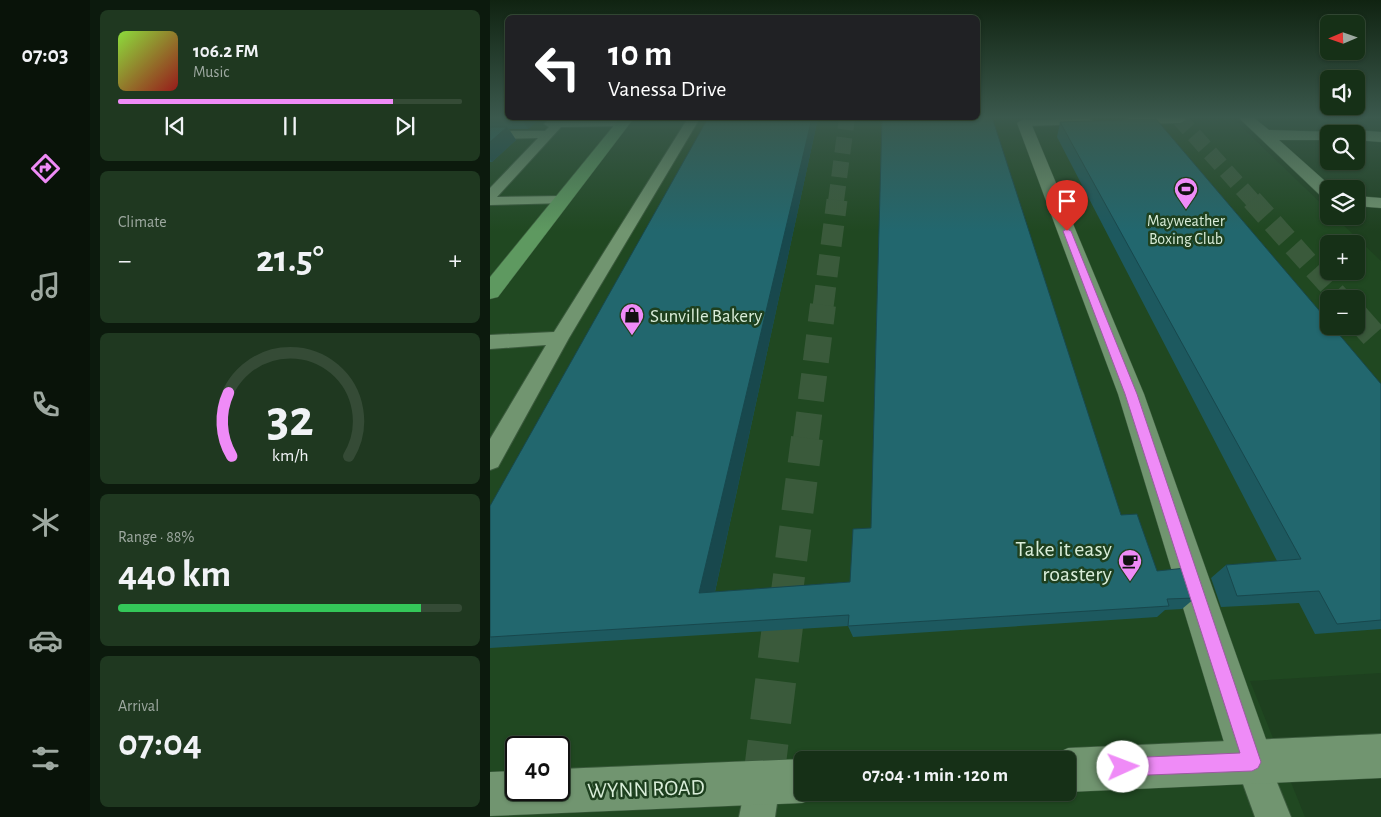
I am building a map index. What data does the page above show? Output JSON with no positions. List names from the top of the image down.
{
  "streets": {
    "street": ["WYNN ROAD"]
  },
  "places": {
    "sports": ["Mayweather Boxing Club"],
    "shop": ["Sunville Bakery"],
    "cafe": ["Take it easy roastery"]
  },
  "north": "left",
  "page": {
    "tabs": "07:03",
    "map_buttons": ["+", "−"],
    "turn": ["10 m", "Vanessa Drive"],
    "song": ["106.2 FM", "Music"],
    "tile": [
      "Climate",
      ["Range · 88%", "440 km"],
      ["Arrival", "07:04"]
    ],
    "heat": ["−", "21.5°", "+"],
    "limit": "40",
    "trip": "07:04 · 1 min · 120 m",
    "gauge": ["32", "km/h"]
  }
}
